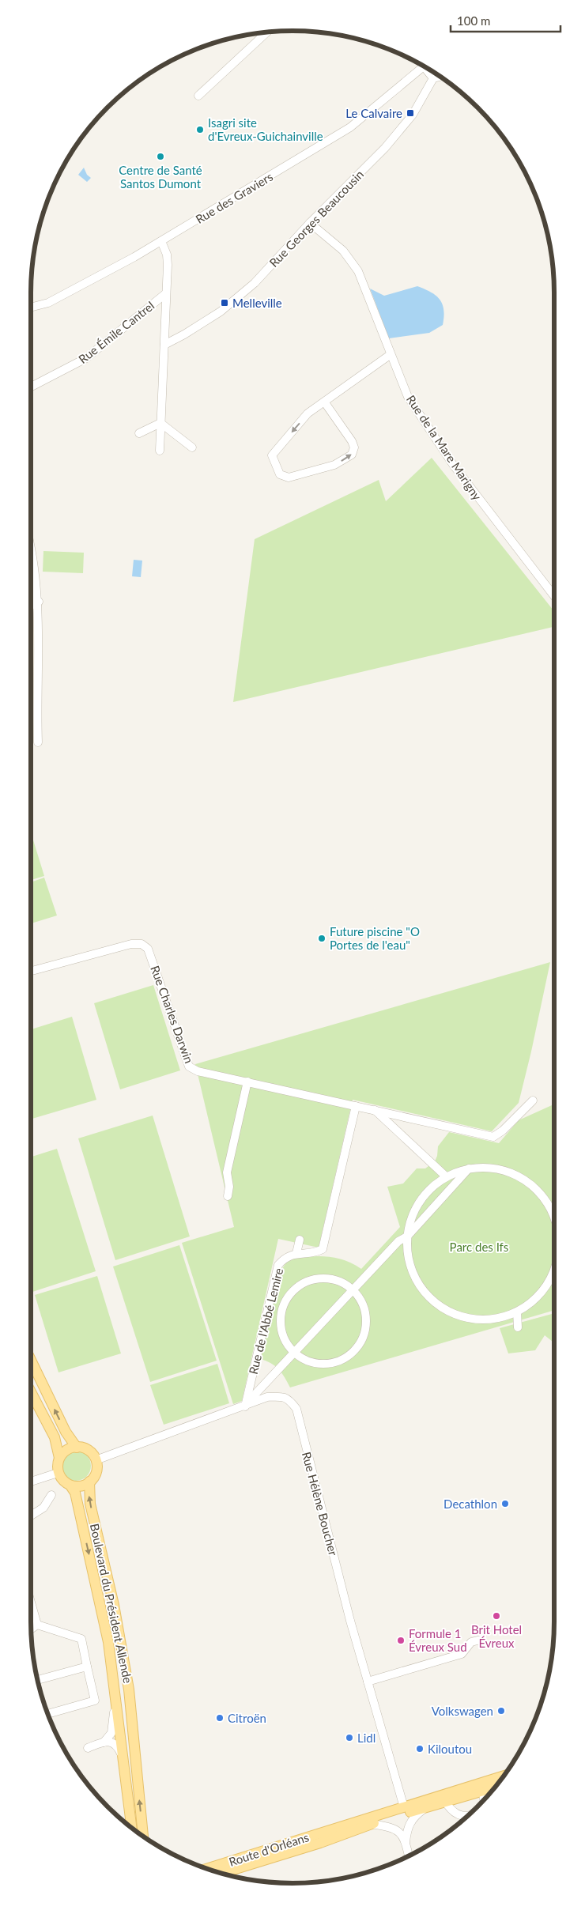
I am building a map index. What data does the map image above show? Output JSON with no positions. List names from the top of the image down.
{
  "streets": {
    "main road": ["Boulevard du Président Allende", "Route d'Orléans"],
    "street": [
      "Rue des Graviers",
      "Rue Georges Beaucousin",
      "Rue Émile Cantrel",
      "Rue de la Mare Marigny",
      "Rue Charles Darwin",
      "Rue de l'Abbé Lemire",
      "Rue Hélène Boucher"
    ]
  },
  "crossings": [
    ["Rue Georges Beaucousin", "Rue de la Mare Marigny"],
    ["Rue de l'Abbé Lemire", "Rue Hélène Boucher"],
    ["Rue Hélène Boucher", "Boulevard du Président Allende"],
    ["Rue Hélène Boucher", "Route d'Orléans"]
  ],
  "parks": ["Parc des Ifs"],
  "places": {
    "transit": ["Le Calvaire", "Melleville"],
    "other": [
      "Isagri site d'Evreux-Guichainville",
      "Centre de Santé Santos Dumont",
      "Future piscine \"O Portes de l'eau\"",
      "Decathlon",
      "Brit Hotel Évreux",
      "Formule 1 Évreux Sud",
      "Volkswagen",
      "Citroën",
      "Lidl",
      "Kiloutou"
    ]
  },
  "scale_bar": "100 m"
}
